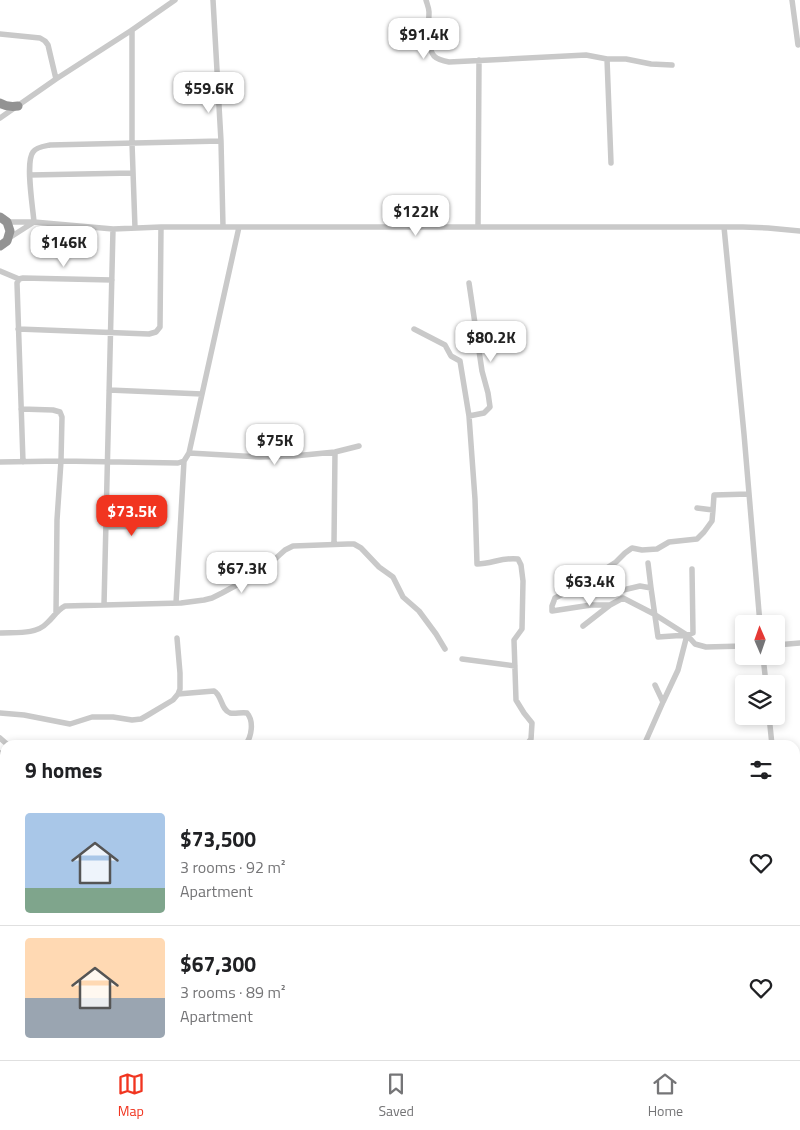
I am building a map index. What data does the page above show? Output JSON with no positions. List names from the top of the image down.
{
  "north": "top",
  "page": {
    "price": [
      "$91.4K",
      "$59.6K",
      "$122K",
      "$146K",
      "$80.2K",
      "$75K",
      "$73.5K",
      "$67.3K",
      "$63.4K"
    ],
    "heading": "9 homes",
    "list": [
      {
        "name": "$73,500",
        "note": "3 rooms · 92 m² · Apartment"
      },
      {
        "name": "$67,300",
        "note": "3 rooms · 89 m² · Apartment"
      }
    ],
    "tabs": ["Map", "Saved", "Home"]
  }
}
